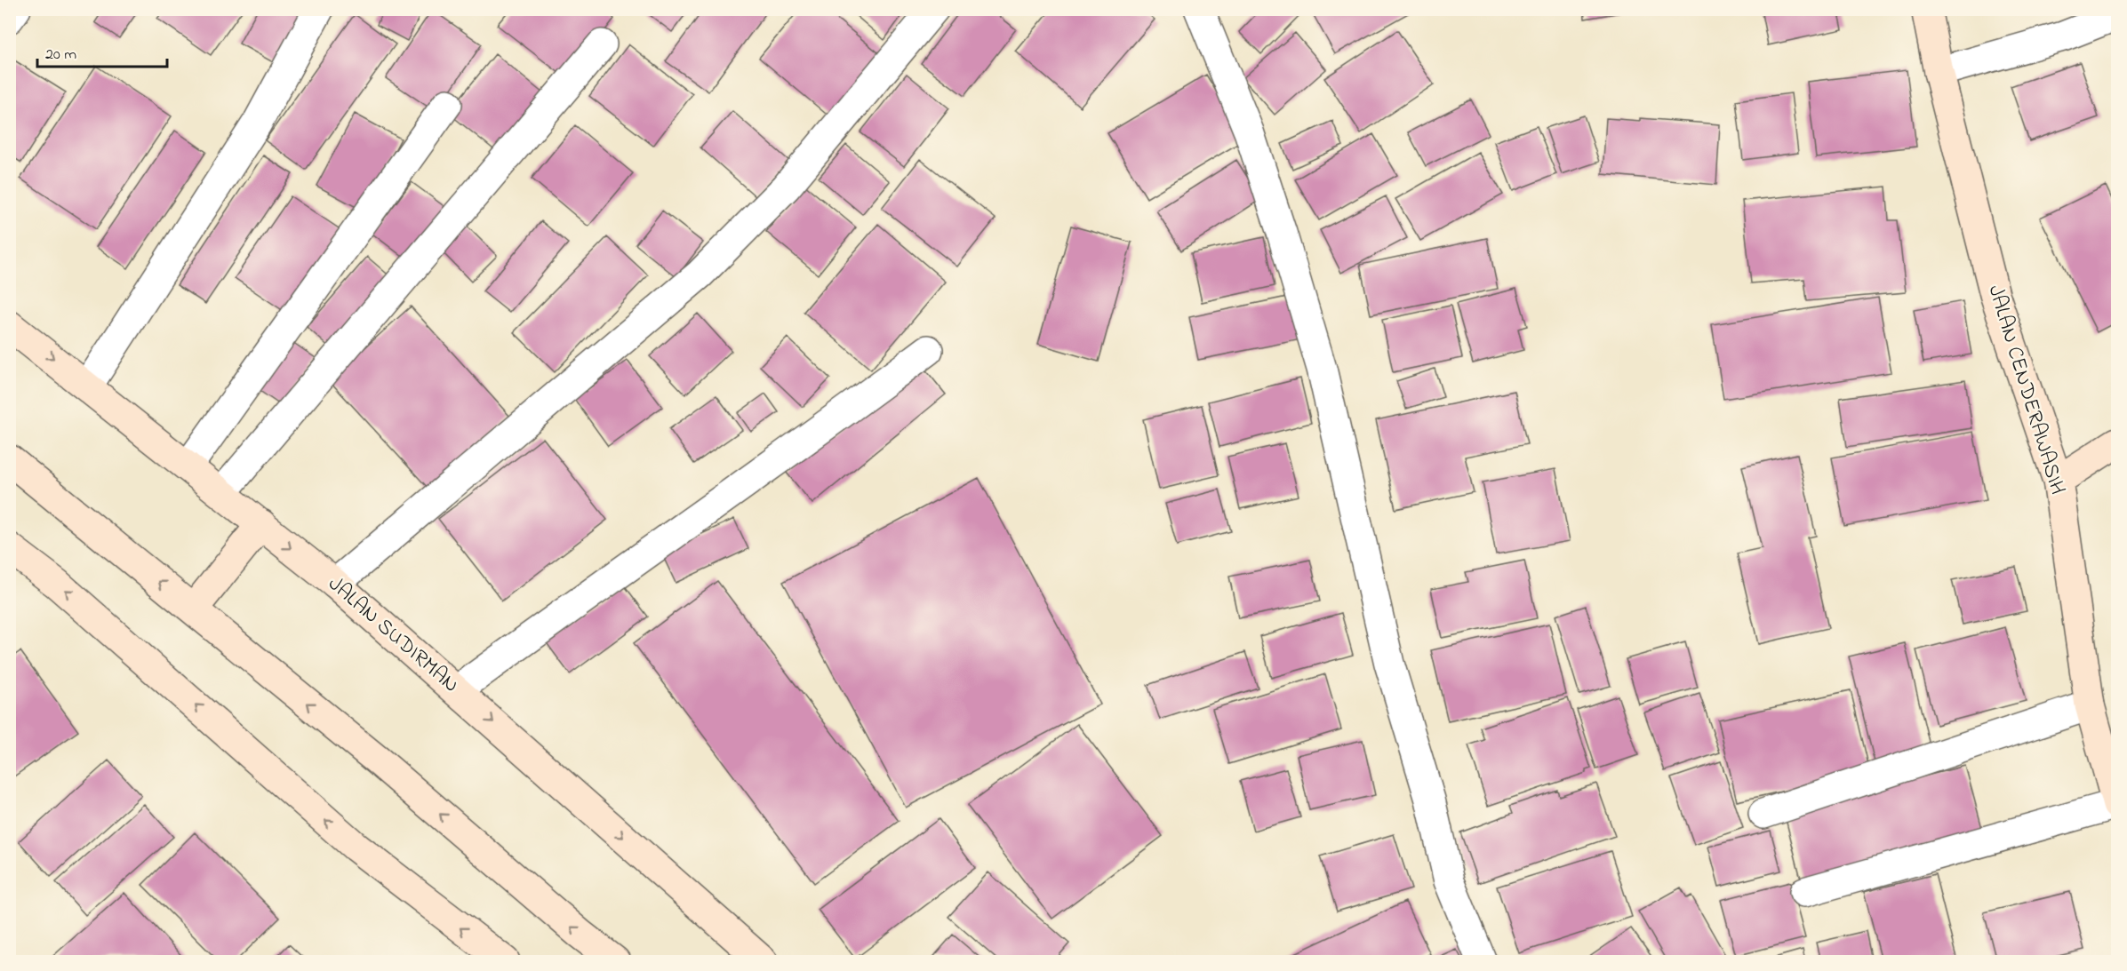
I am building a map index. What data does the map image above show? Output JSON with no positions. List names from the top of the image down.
{
  "streets": {
    "main road": ["JALAN CENDERAWASIH", "JALAN SUDIRMAN"]
  },
  "scale_bar": "20 m"
}
